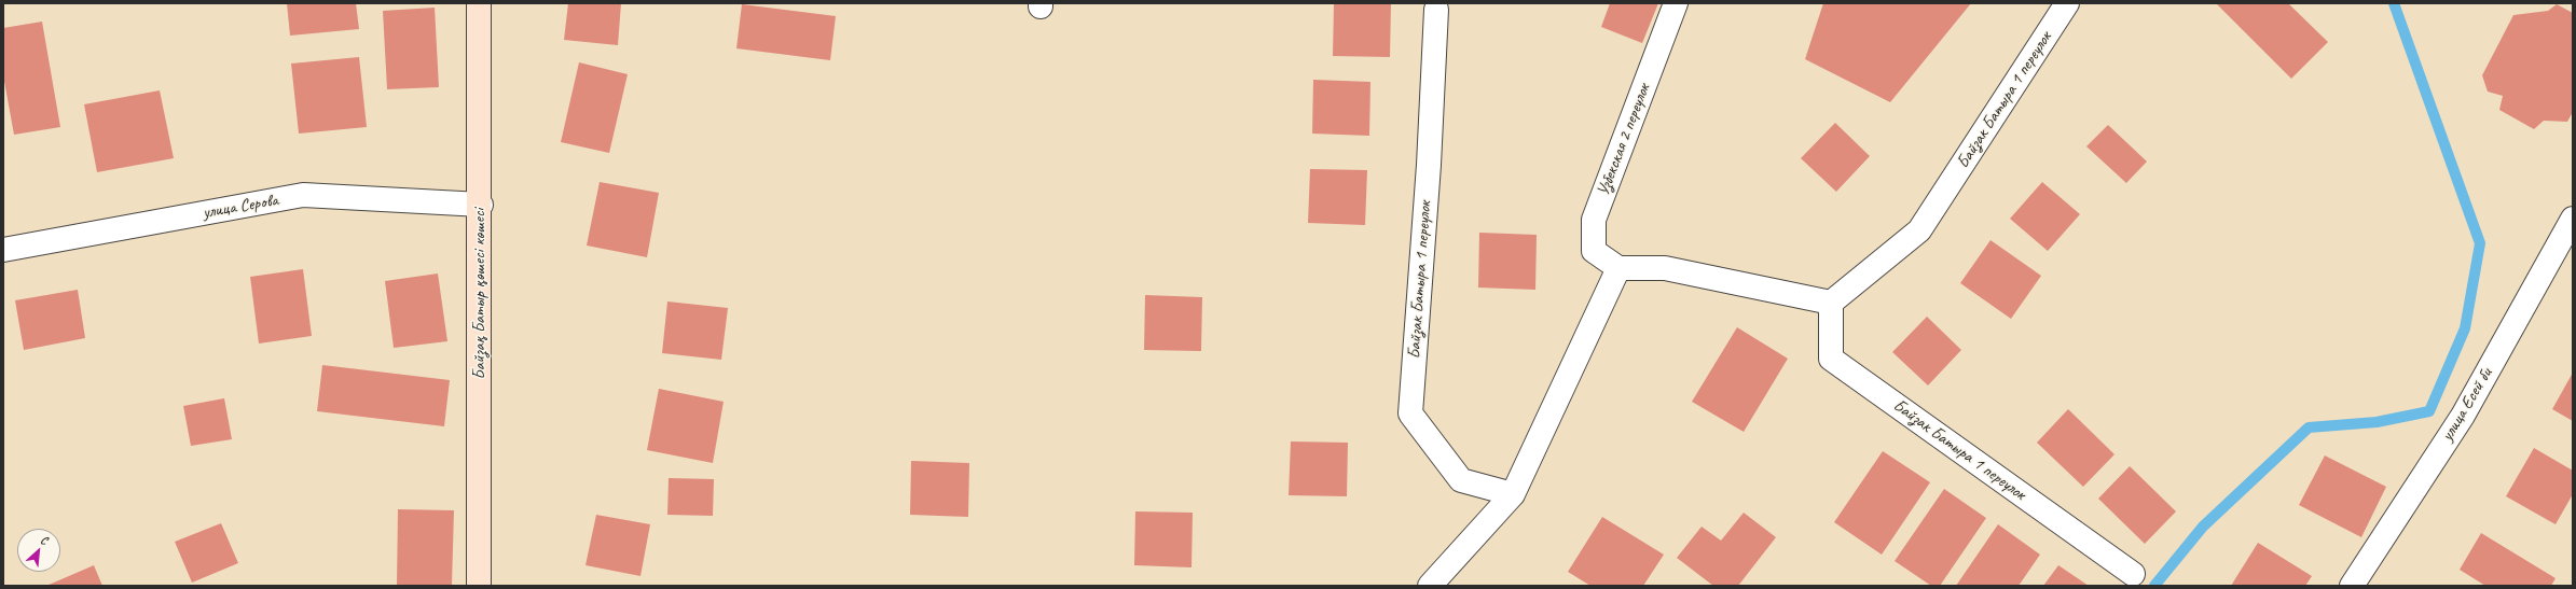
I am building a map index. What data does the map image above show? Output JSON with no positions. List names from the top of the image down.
{
  "streets": {
    "main road": ["Байзақ Батыр қөшесі көшесі"],
    "street": [
      "Байзак Батыра 1 переулок",
      "Узбекская 2 переулок",
      "улица Серова",
      "улица Есей би"
    ]
  },
  "crossings": [
    ["улица Серова", "Байзақ Батыр қөшесі көшесі"]
  ],
  "north": "top right"
}
